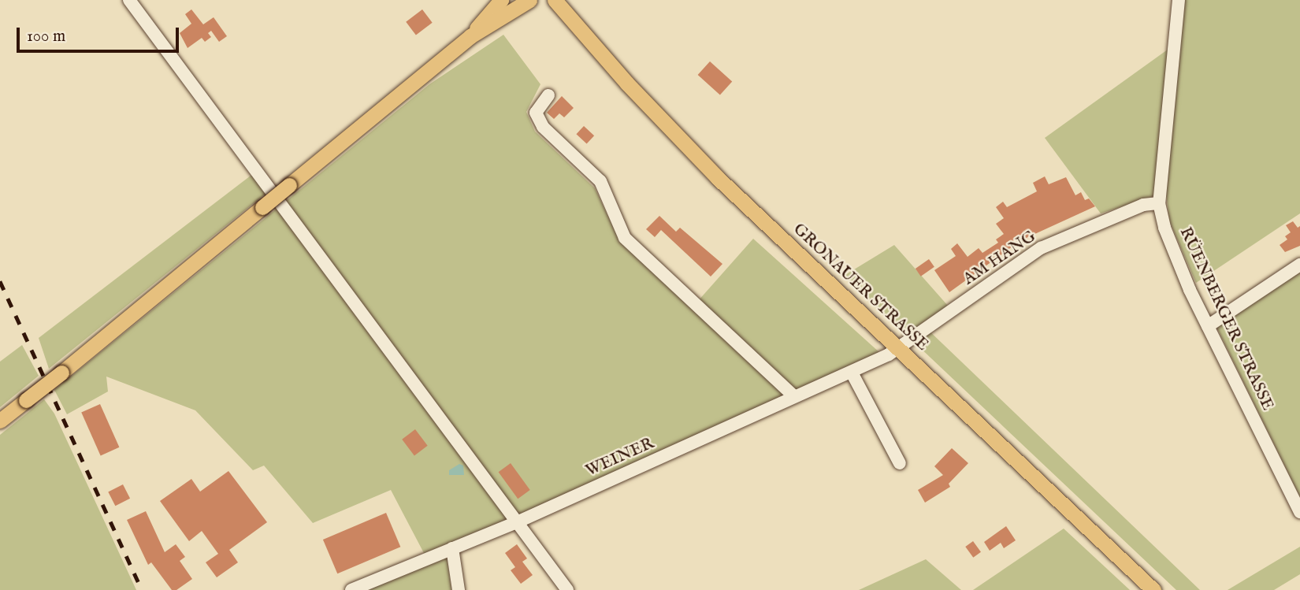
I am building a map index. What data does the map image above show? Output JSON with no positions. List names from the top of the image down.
{
  "streets": {
    "main road": ["GRONAUER STRASSE"],
    "street": ["AM HANG", "RÜENBERGER STRASSE", "WEINER"]
  },
  "crossings": [
    ["AM HANG", "GRONAUER STRASSE"],
    ["AM HANG", "RÜENBERGER STRASSE"],
    ["AM HANG", "WEINER"],
    ["GRONAUER STRASSE", "WEINER"]
  ],
  "scale_bar": "100 m"
}
